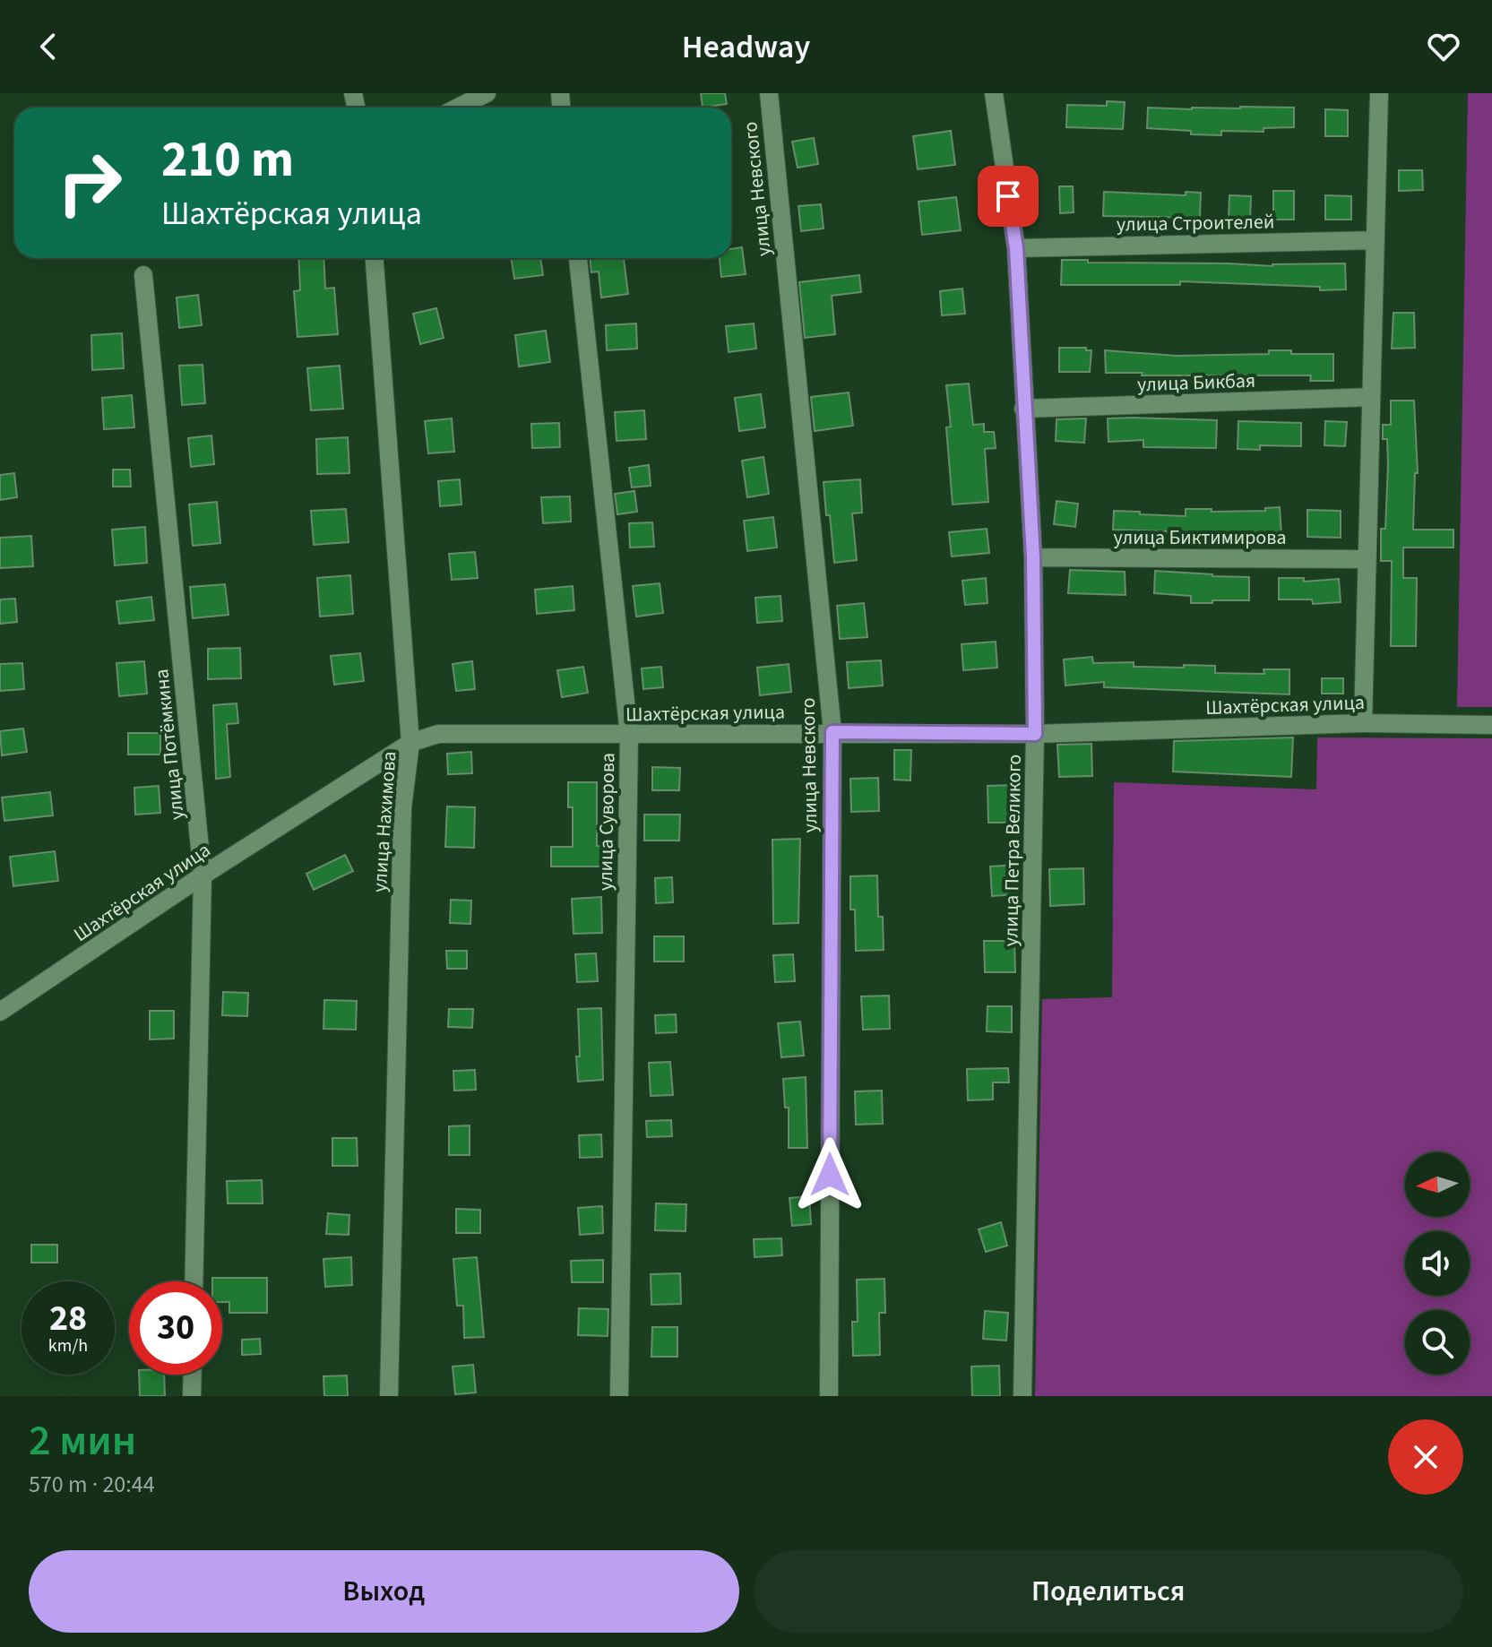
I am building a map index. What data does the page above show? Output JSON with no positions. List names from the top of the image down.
{
  "streets": {
    "street": [
      "улица Невского",
      "улица Строителей",
      "улица Бикбая",
      "улица Биктимирова",
      "Шахтёрская улица",
      "улица Потёмкина",
      "улица Нахимова",
      "улица Суворова",
      "улица Петра Великого"
    ]
  },
  "crossings": [
    ["улица Невского", "Шахтёрская улица"],
    ["улица Строителей", "улица Петра Великого"],
    ["улица Бикбая", "улица Петра Великого"],
    ["улица Биктимирова", "улица Петра Великого"],
    ["Шахтёрская улица", "улица Потёмкина"],
    ["Шахтёрская улица", "улица Нахимова"],
    ["Шахтёрская улица", "улица Суворова"],
    ["Шахтёрская улица", "улица Петра Великого"]
  ],
  "north": "left",
  "page": {
    "header": "Headway",
    "turn": ["210 m", "Шахтёрская улица"],
    "speed": "28 km/h",
    "limit": "30",
    "heading": ["2 мин", "570 m · 20:44"],
    "buttons": ["Выход", "Поделиться"]
  }
}
